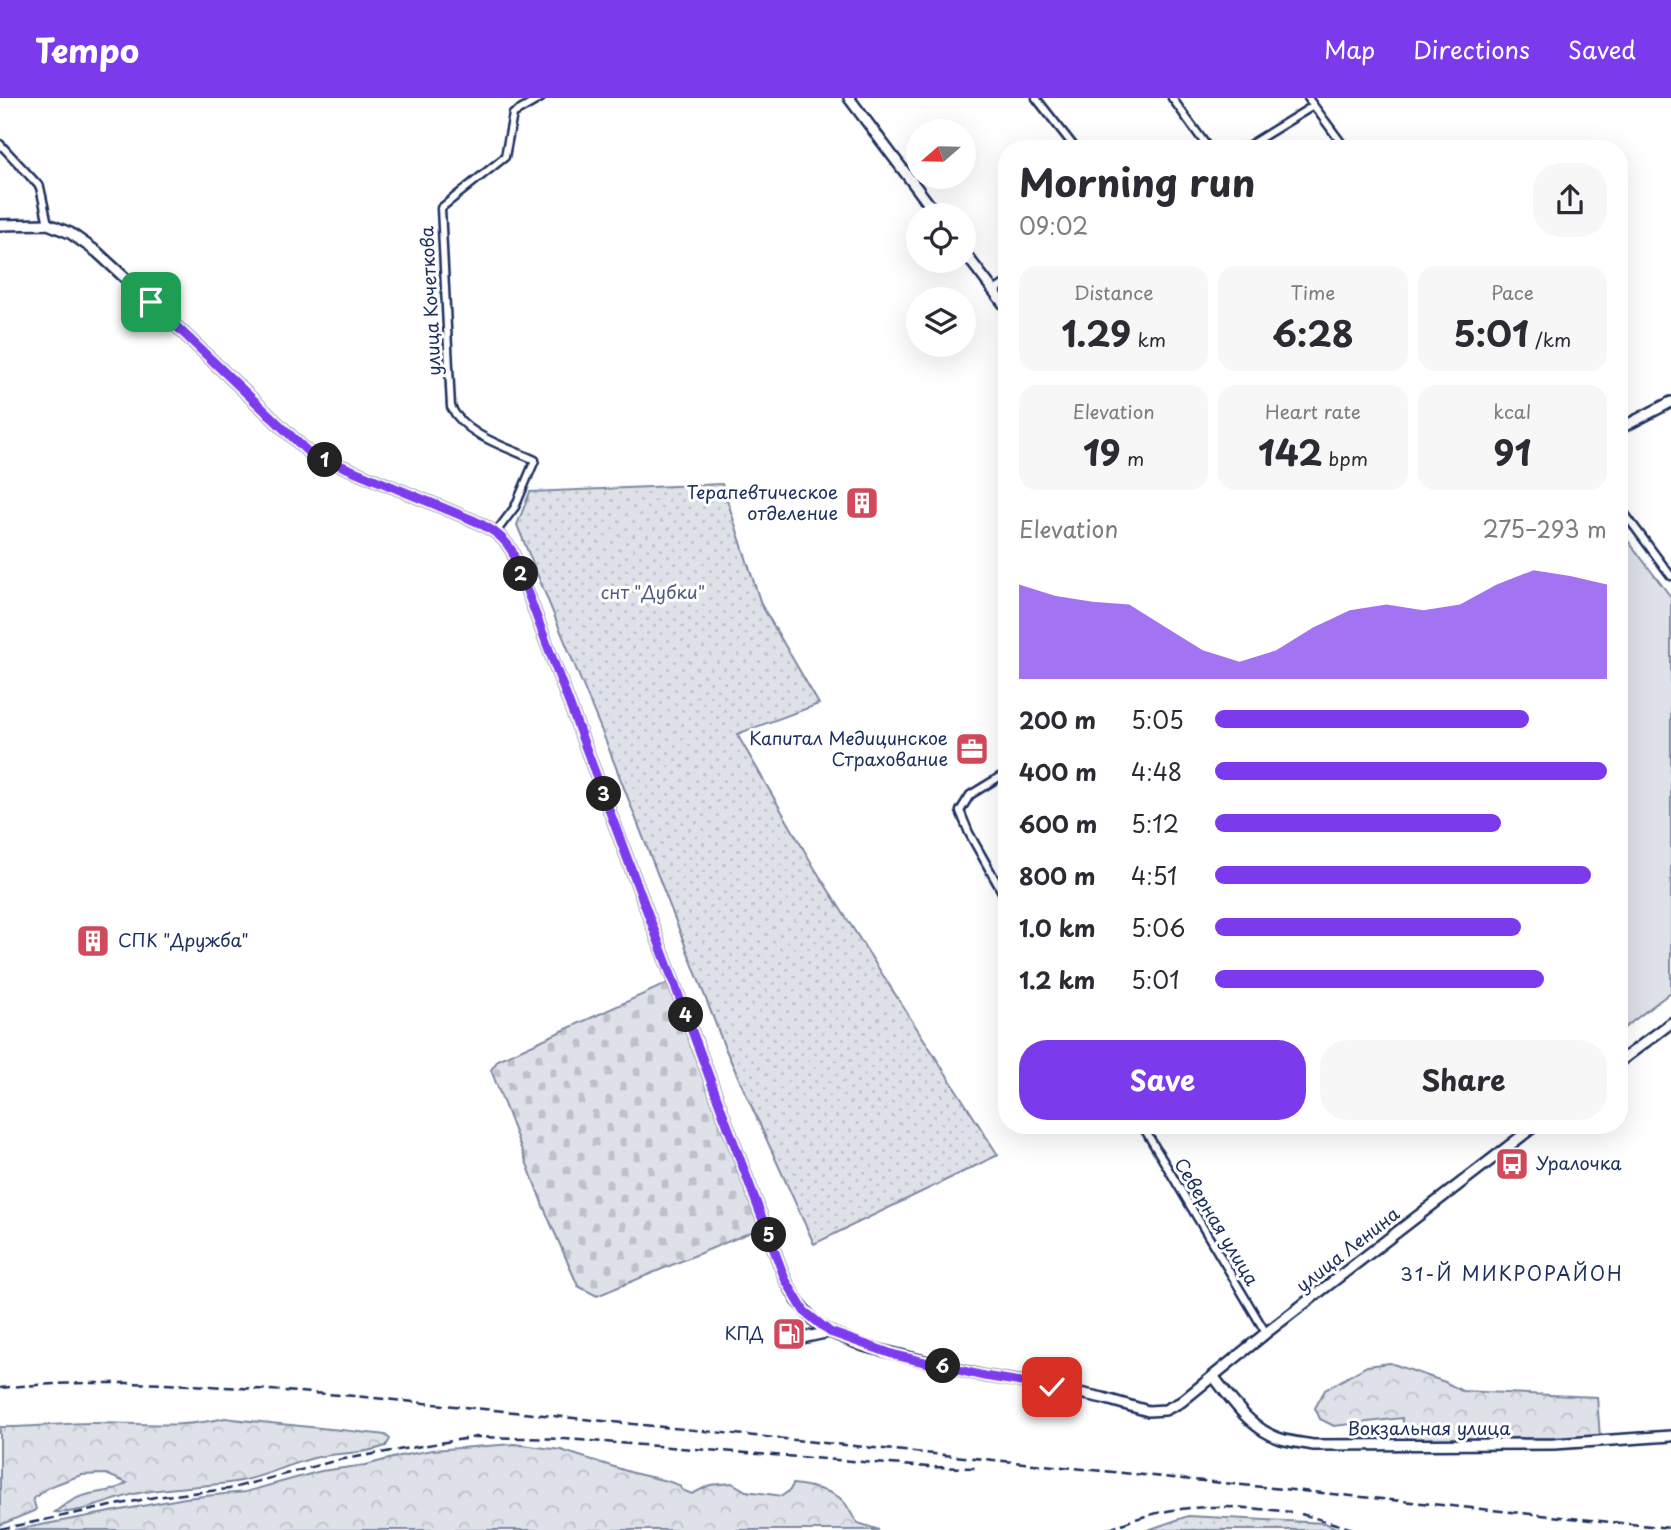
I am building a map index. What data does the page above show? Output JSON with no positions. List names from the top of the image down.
{
  "streets": {
    "street": [
      "улица Кочеткова",
      "Северная улица",
      "улица Ленина",
      "Вокзальная улица"
    ]
  },
  "crossings": [
    ["Северная улица", "улица Ленина"],
    ["улица Ленина", "Вокзальная улица"]
  ],
  "districts": ["31-Й МИКРОРАЙОН"],
  "parks": ["снт \"Дубки\""],
  "places": {
    "building": ["Терапевтическое отделение", "СПК \"Дружба\""],
    "office": ["Капитал Медицинское Страхование"],
    "bus stop": ["Уралочка"],
    "fuel station": ["КПД"]
  },
  "north": "left",
  "page": {
    "header": "Tempo",
    "nav": ["Map", "Directions", "Saved"],
    "heading": ["Morning run", "09:02"],
    "stats": [
      ["Distance", "1.29 km"],
      ["Time", "6:28"],
      ["Pace", "5:01 /km"],
      ["Elevation", "19 m"],
      ["Heart rate", "142 bpm"],
      ["kcal", "91"]
    ],
    "pins": [
      "1",
      "2",
      "3",
      "4",
      "5",
      "6"
    ],
    "chart": ["Elevation", "275–293 m"],
    "list": [
      {
        "name": "200 m",
        "note": "5:05"
      },
      {
        "name": "400 m",
        "note": "4:48"
      },
      {
        "name": "600 m",
        "note": "5:12"
      },
      {
        "name": "800 m",
        "note": "4:51"
      },
      {
        "name": "1.0 km",
        "note": "5:06"
      },
      {
        "name": "1.2 km",
        "note": "5:01"
      }
    ],
    "buttons": ["Save", "Share"]
  }
}
